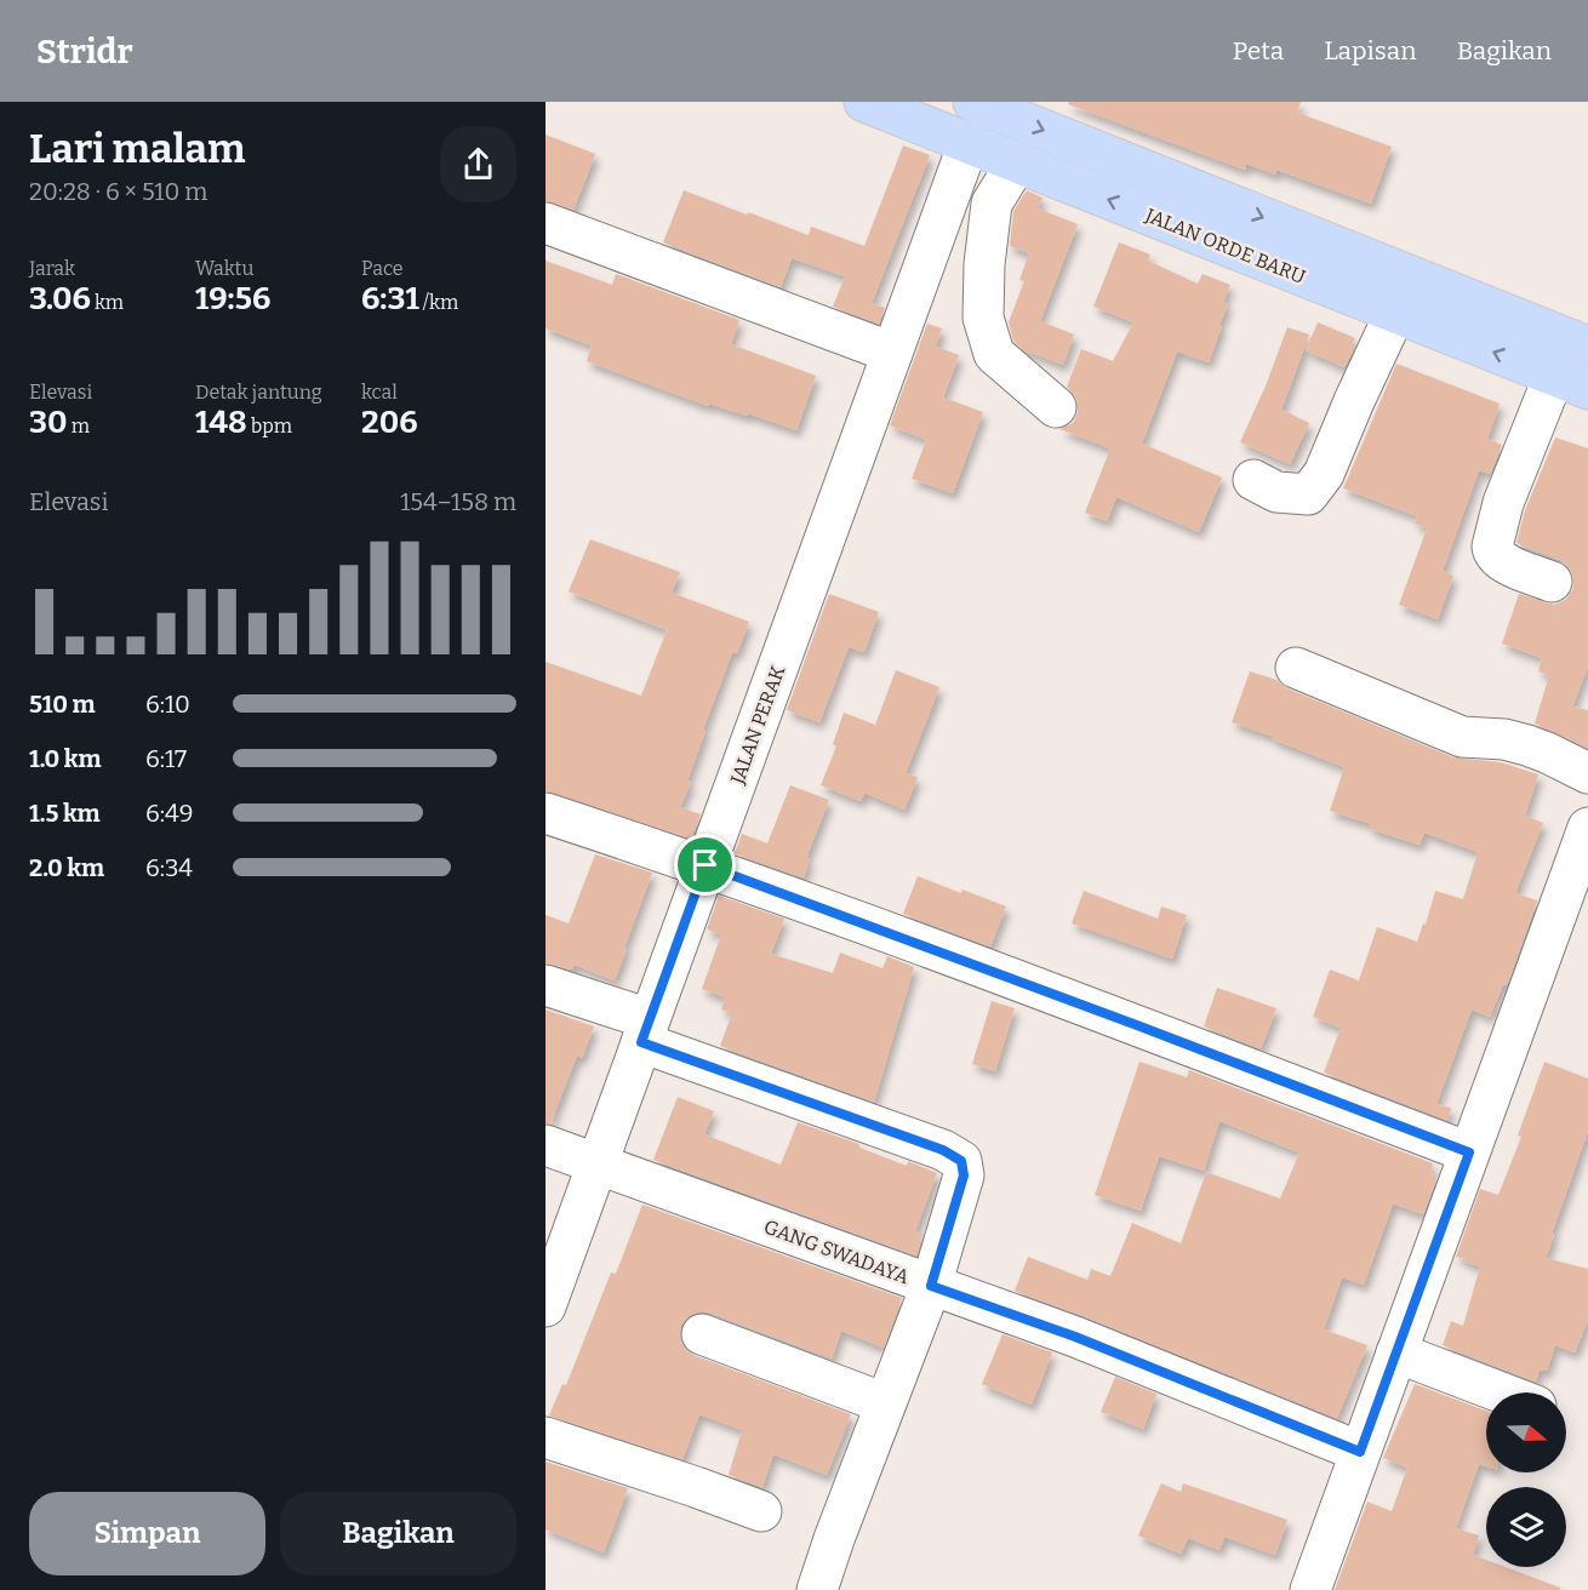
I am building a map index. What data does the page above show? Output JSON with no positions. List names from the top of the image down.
{
  "streets": {
    "main road": ["JALAN ORDE BARU"],
    "street": ["JALAN PERAK", "GANG SWADAYA"]
  },
  "crossings": [
    ["JALAN ORDE BARU", "JALAN PERAK"],
    ["JALAN PERAK", "GANG SWADAYA"]
  ],
  "north": "right",
  "page": {
    "header": "Stridr",
    "nav": ["Peta", "Lapisan", "Bagikan"],
    "heading": ["Lari malam", "20:28 · 6 × 510 m"],
    "stats": [
      ["Jarak", "3.06 km"],
      ["Waktu", "19:56"],
      ["Pace", "6:31 /km"],
      ["Elevasi", "30 m"],
      ["Detak jantung", "148 bpm"],
      ["kcal", "206"]
    ],
    "chart": ["Elevasi", "154–158 m"],
    "list": [
      {
        "name": "510 m",
        "note": "6:10"
      },
      {
        "name": "1.0 km",
        "note": "6:17"
      },
      {
        "name": "1.5 km",
        "note": "6:49"
      },
      {
        "name": "2.0 km",
        "note": "6:34"
      }
    ],
    "buttons": ["Simpan", "Bagikan"]
  }
}
